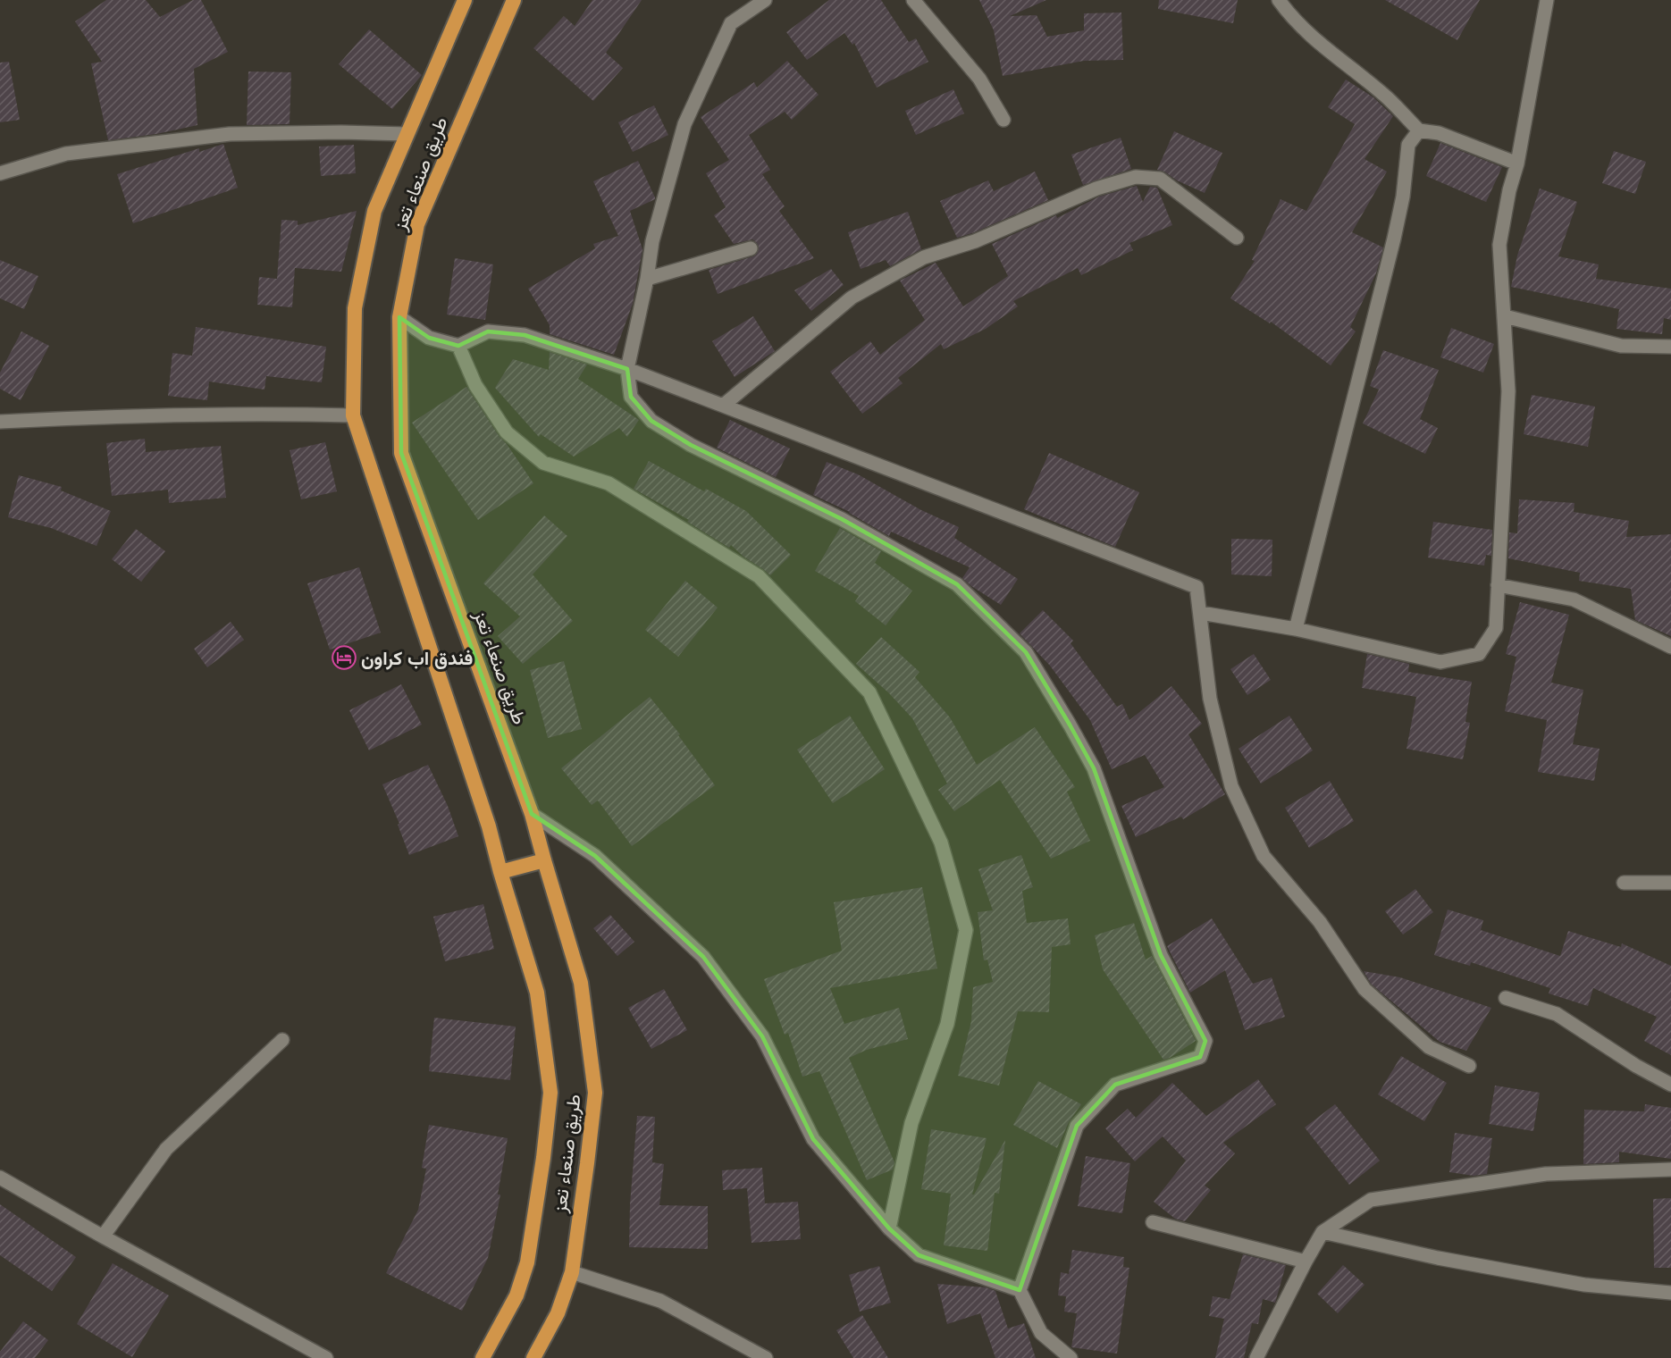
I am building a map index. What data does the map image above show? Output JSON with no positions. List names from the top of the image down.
{
  "streets": {
    "highway": ["طريق صنعاء تعز"]
  },
  "places": {
    "hotel": ["فندق اب كراون"]
  }
}
